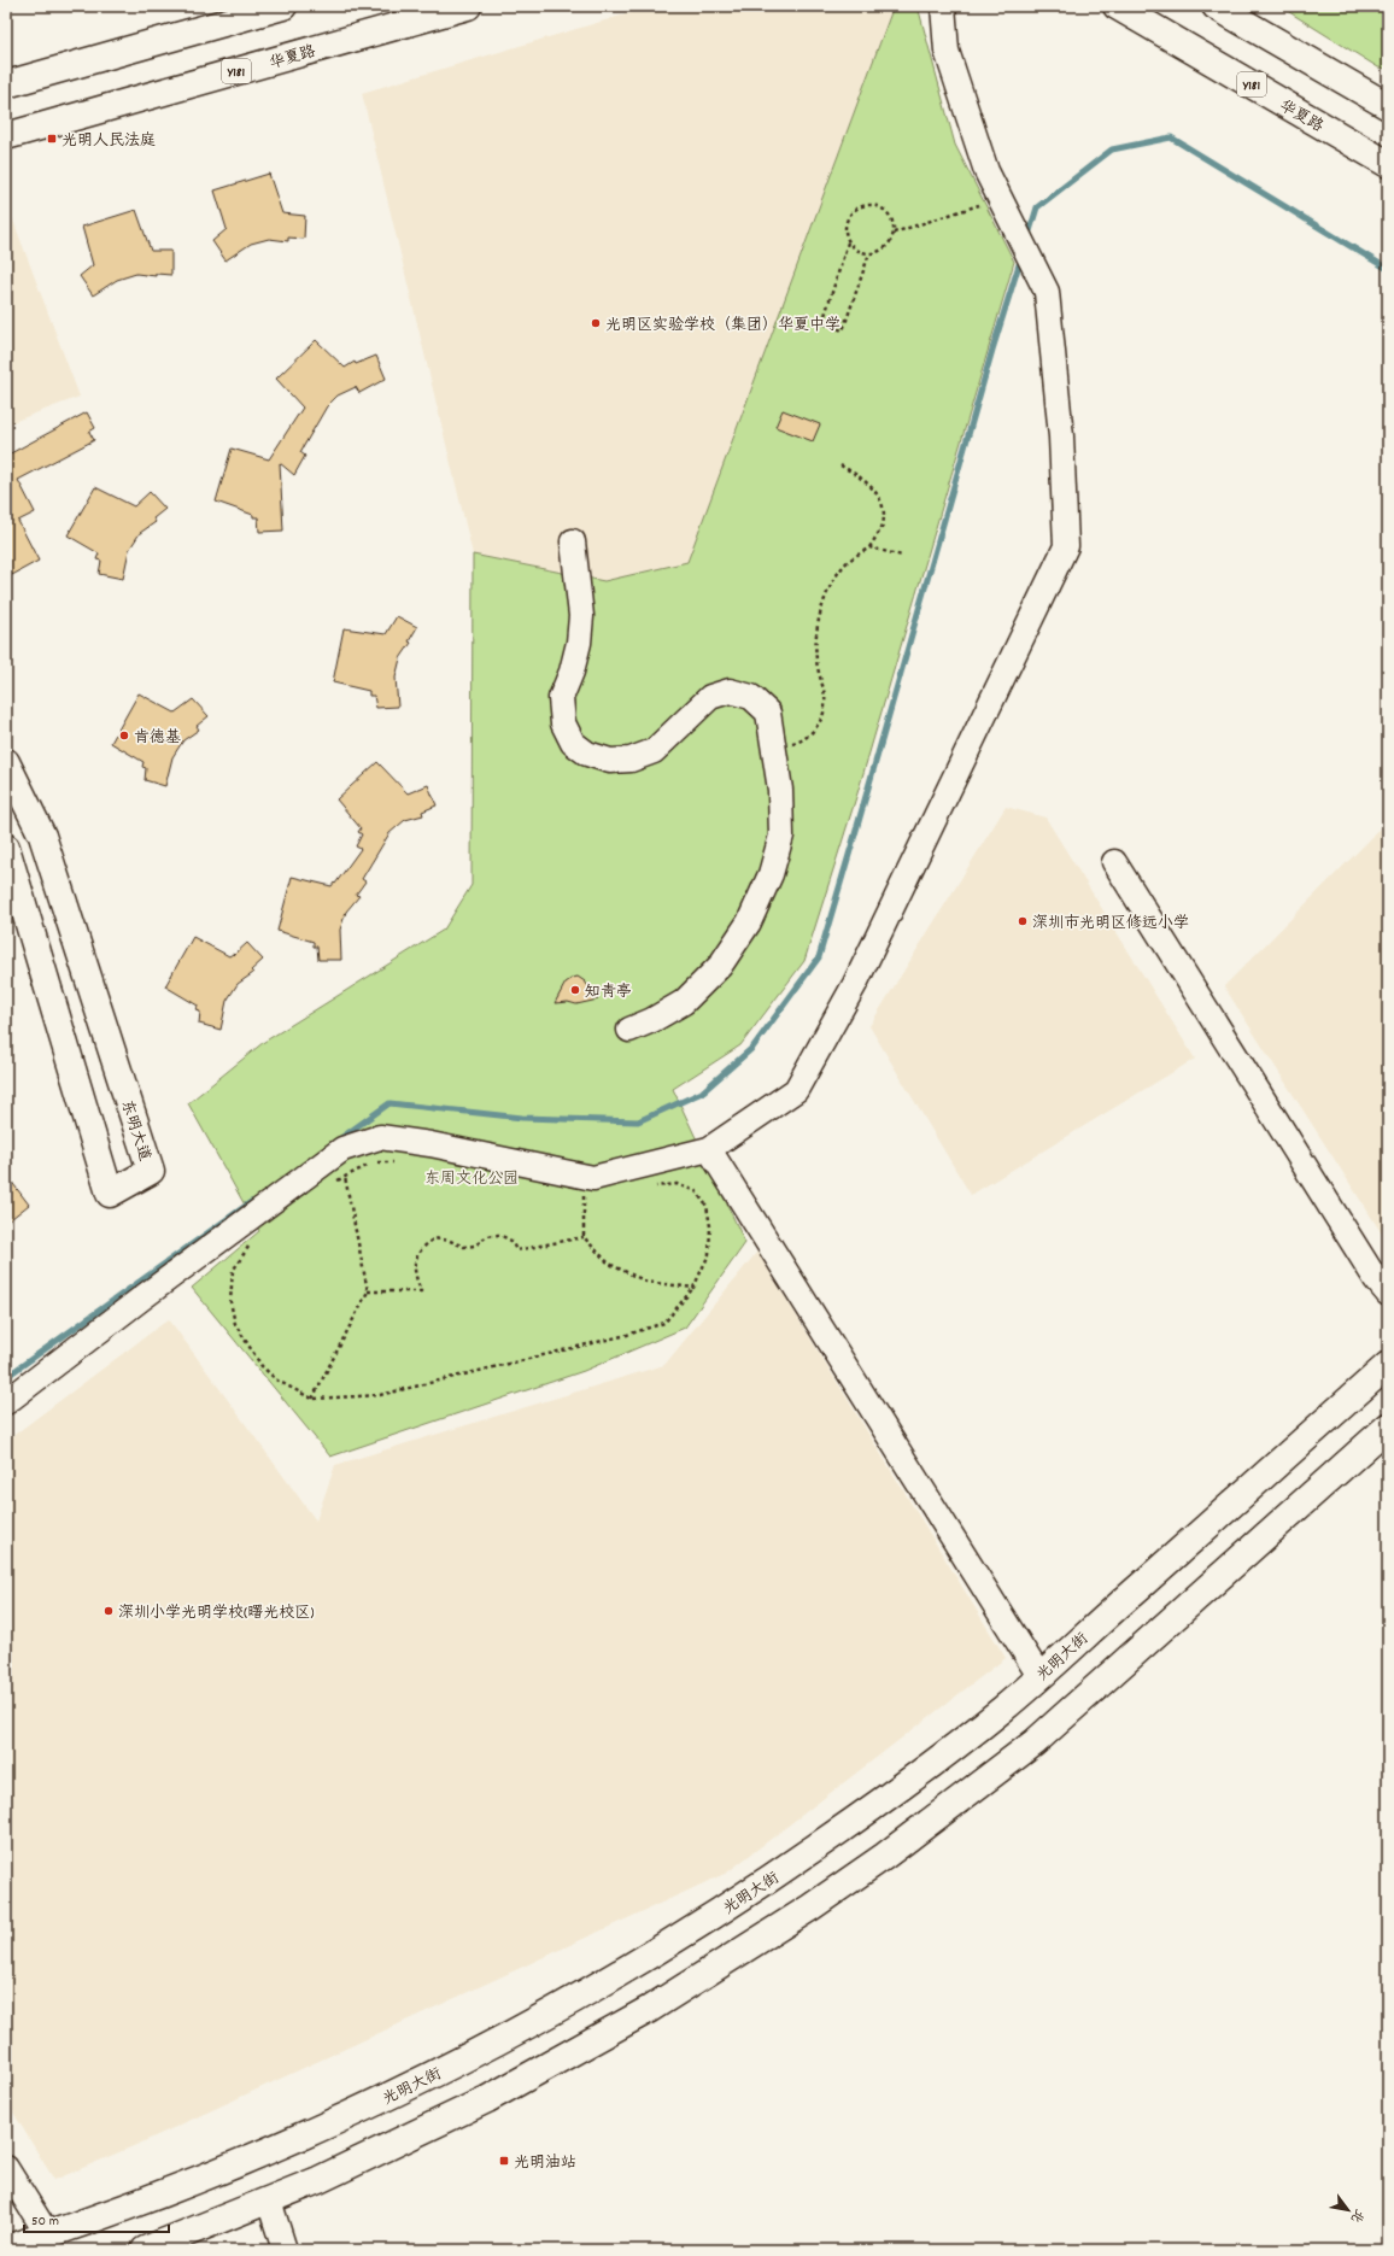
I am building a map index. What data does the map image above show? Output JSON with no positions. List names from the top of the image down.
{
  "streets": {
    "main road": [
      "华夏路",
      "Y181",
      "东明大道",
      "光明大街"
    ]
  },
  "parks": ["东周文化公园"],
  "places": {
    "transit": ["光明人民法庭", "光明油站"],
    "other": [
      "光明区实验学校（集团）华夏中学",
      "肯德基",
      "深圳市光明区修远小学",
      "知青亭",
      "深圳小学光明学校(曙光校区)"
    ]
  },
  "scale_bar": "50 m",
  "north": "bottom right"
}
